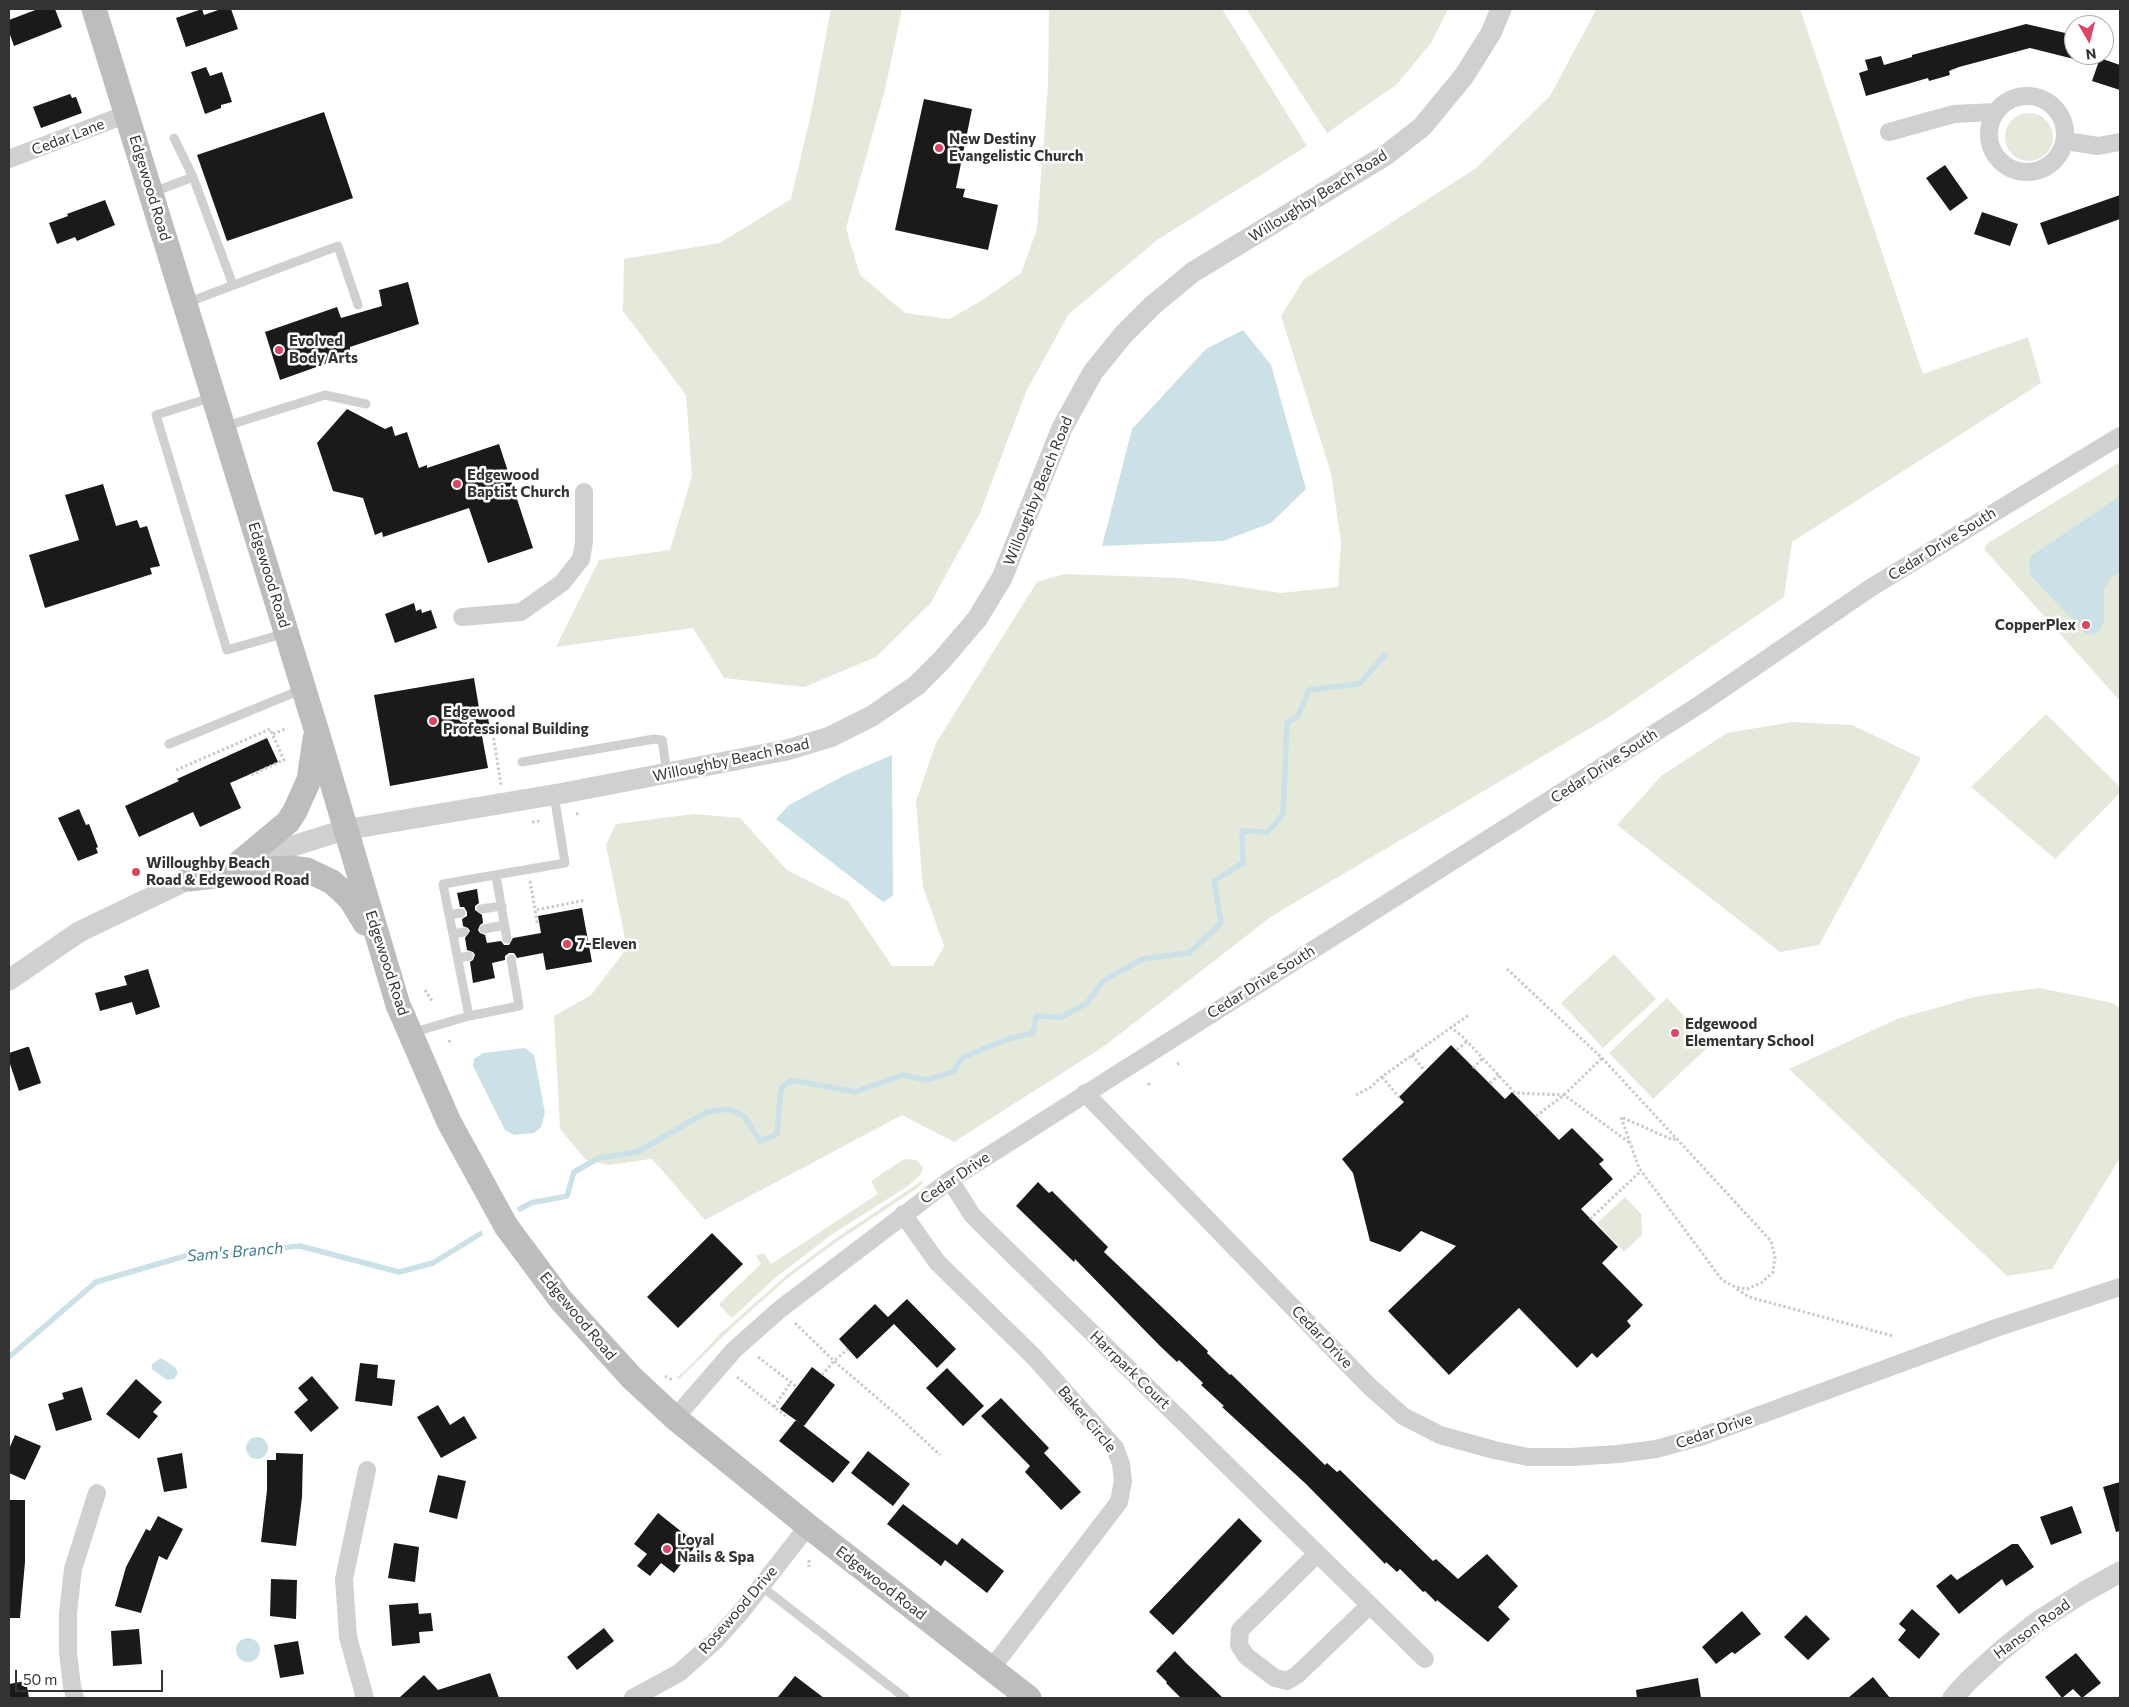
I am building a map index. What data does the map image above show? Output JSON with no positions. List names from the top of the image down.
{
  "streets": {
    "main road": ["Edgewood Road"],
    "street": [
      "Cedar Lane",
      "Willoughby Beach Road",
      "Cedar Drive South",
      "Cedar Drive",
      "Harrpark Court",
      "Baker Circle",
      "Rosewood Drive",
      "Hanson Road"
    ]
  },
  "crossings": [
    ["Cedar Lane", "Edgewood Road"],
    ["Edgewood Road", "Willoughby Beach Road"],
    ["Edgewood Road", "Cedar Drive"],
    ["Edgewood Road", "Baker Circle"],
    ["Edgewood Road", "Rosewood Drive"],
    ["Cedar Drive South", "Cedar Drive"],
    ["Cedar Drive", "Harrpark Court"],
    ["Cedar Drive", "Baker Circle"]
  ],
  "water": ["Sam's Branch"],
  "places": [
    "New Destiny Evangelistic Church",
    "Evolved Body Arts",
    "Edgewood Baptist Church",
    "CopperPlex",
    "Edgewood Professional Building",
    "Willoughby Beach Road & Edgewood Road",
    "7-Eleven",
    "Edgewood Elementary School",
    "Loyal Nails & Spa"
  ],
  "scale_bar": "50 m",
  "north": "bottom"
}
